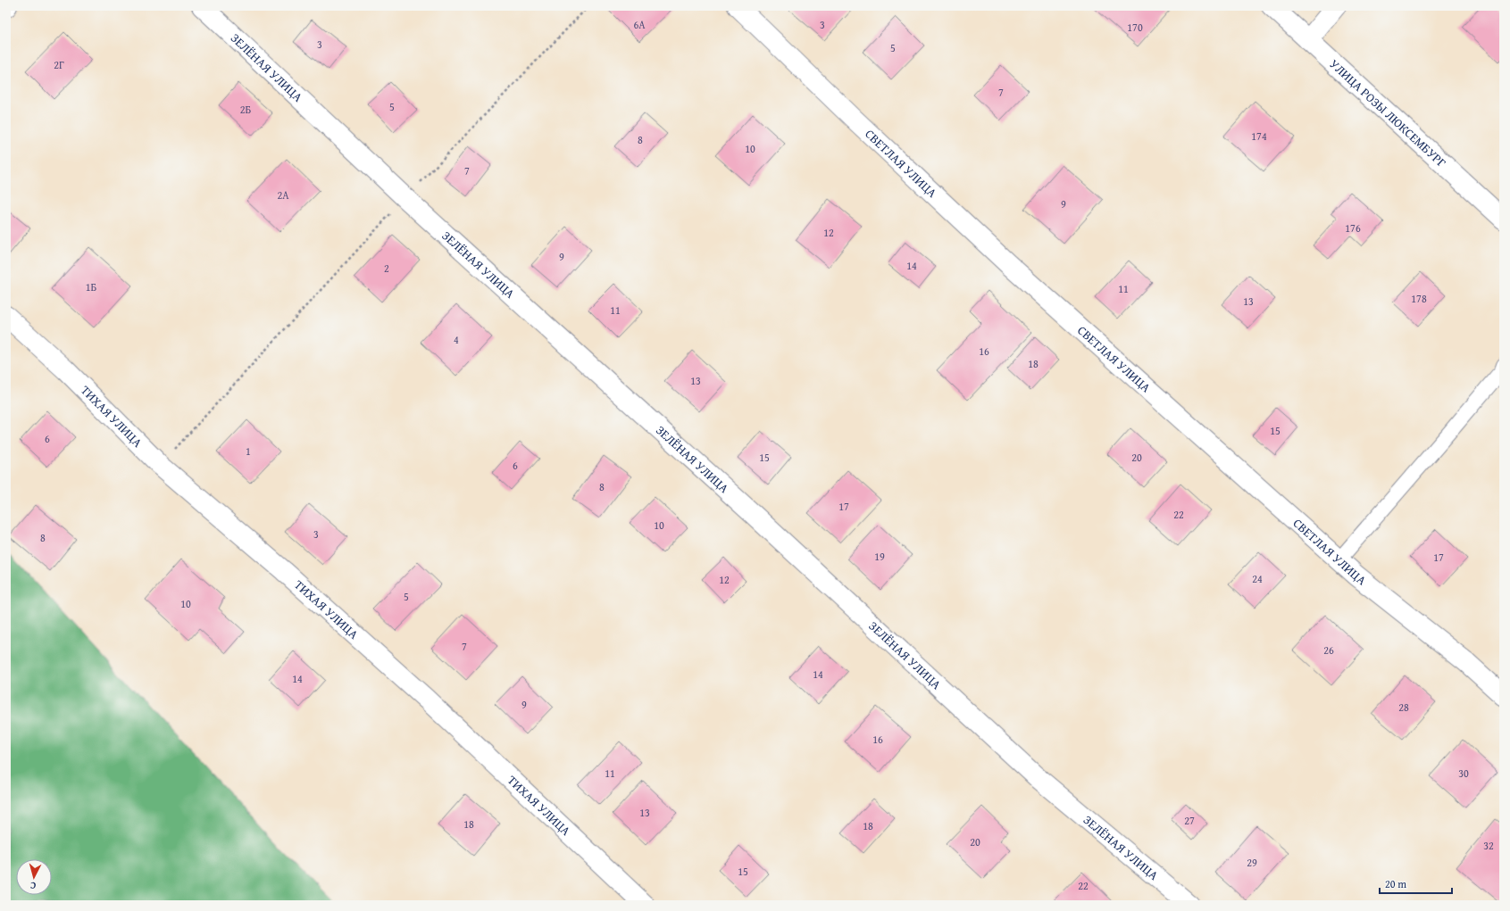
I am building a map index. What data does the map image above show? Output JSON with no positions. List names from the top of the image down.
{
  "streets": {
    "street": [
      "ЗЕЛЁНАЯ УЛИЦА",
      "УЛИЦА РОЗЫ ЛЮКСЕМБУРГ",
      "СВЕТЛАЯ УЛИЦА",
      "ТИХАЯ УЛИЦА"
    ]
  },
  "house_numbers": [
    "6А",
    "3",
    "170",
    "3",
    "5",
    "2Г",
    "7",
    "5",
    "2Б",
    "174",
    "8",
    "10",
    "7",
    "2А",
    "9",
    "176",
    "12",
    "9",
    "14",
    "2",
    "1Б",
    "11",
    "178",
    "13",
    "11",
    "4",
    "16",
    "18",
    "13",
    "15",
    "6",
    "1",
    "15",
    "20",
    "6",
    "8",
    "17",
    "22",
    "10",
    "3",
    "8",
    "19",
    "17",
    "24",
    "12",
    "5",
    "10",
    "7",
    "26",
    "14",
    "14",
    "9",
    "28",
    "16",
    "11",
    "30",
    "13",
    "27",
    "18",
    "18",
    "20",
    "32",
    "29",
    "15",
    "22"
  ],
  "scale_bar": "20 m",
  "north": "bottom"
}
